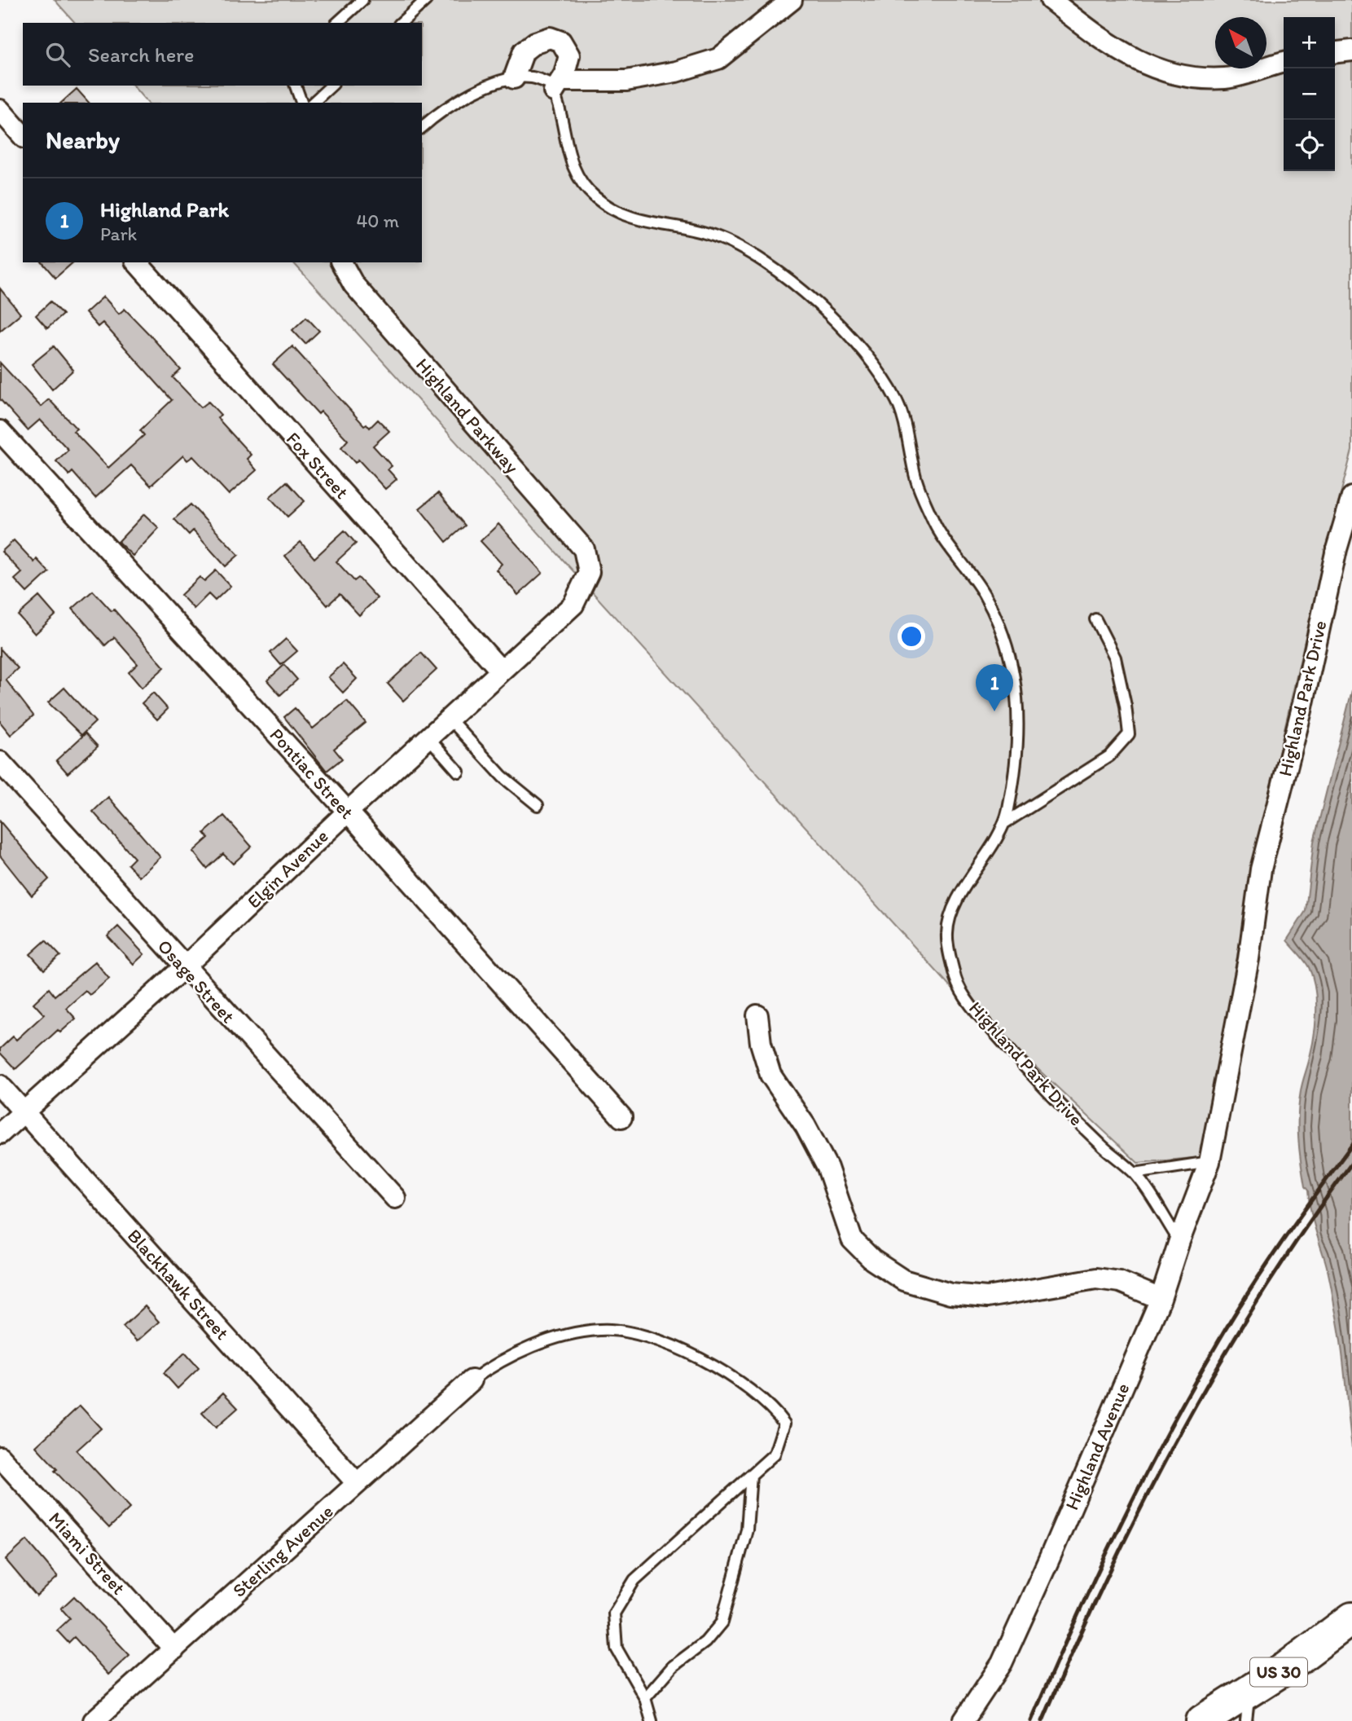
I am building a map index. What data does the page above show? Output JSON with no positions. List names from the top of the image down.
{
  "streets": {
    "main road": ["US 30"],
    "street": [
      "Highland Parkway",
      "Fox Street",
      "Highland Park Drive",
      "Pontiac Street",
      "Elgin Avenue",
      "Osage Street",
      "Blackhawk Street",
      "Highland Avenue",
      "Sterling Avenue",
      "Miami Street"
    ]
  },
  "crossings": [
    ["Highland Parkway", "Elgin Avenue"],
    ["Fox Street", "Elgin Avenue"],
    ["Highland Park Drive", "Highland Avenue"],
    ["Pontiac Street", "Elgin Avenue"],
    ["Elgin Avenue", "Osage Street"],
    ["Elgin Avenue", "Blackhawk Street"],
    ["Blackhawk Street", "Sterling Avenue"],
    ["Sterling Avenue", "Miami Street"]
  ],
  "north": "top left",
  "page": {
    "map_buttons": ["+", "−"],
    "search": "Search here",
    "heading": "Nearby",
    "list": [
      {
        "mark": "1",
        "name": "Highland Park",
        "note": "Park",
        "value": "40 m"
      }
    ],
    "pins": "1"
  }
}
